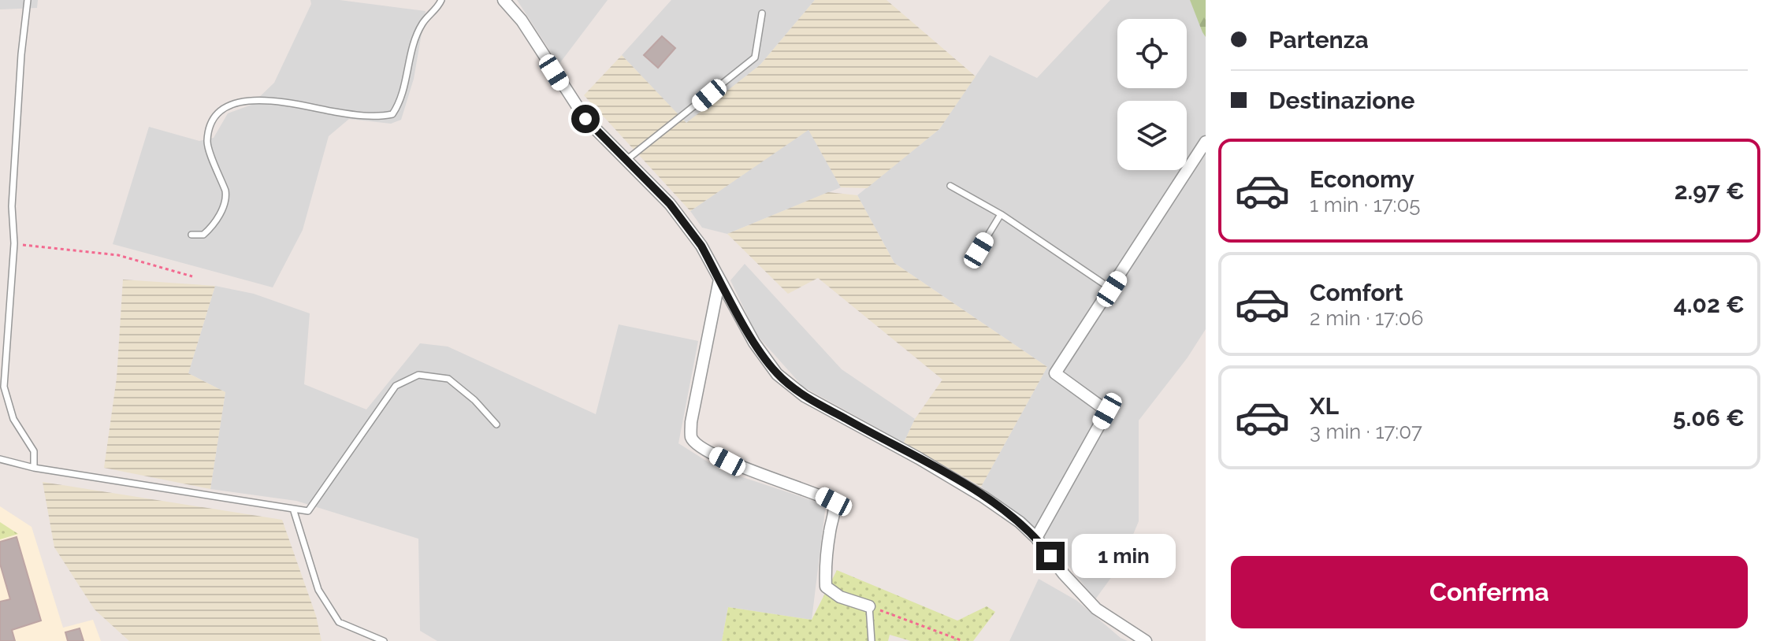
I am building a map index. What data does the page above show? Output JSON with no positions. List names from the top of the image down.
{
  "page": {
    "banner": ["Partenza", "Destinazione"],
    "list": [
      {
        "name": "Economy",
        "note": "1 min · 17:05",
        "value": "2.97 €"
      },
      {
        "name": "Comfort",
        "note": "2 min · 17:06",
        "value": "4.02 €"
      },
      {
        "name": "XL",
        "note": "3 min · 17:07",
        "value": "5.06 €"
      }
    ],
    "bubble": "1 min",
    "buttons": "Conferma"
  }
}
